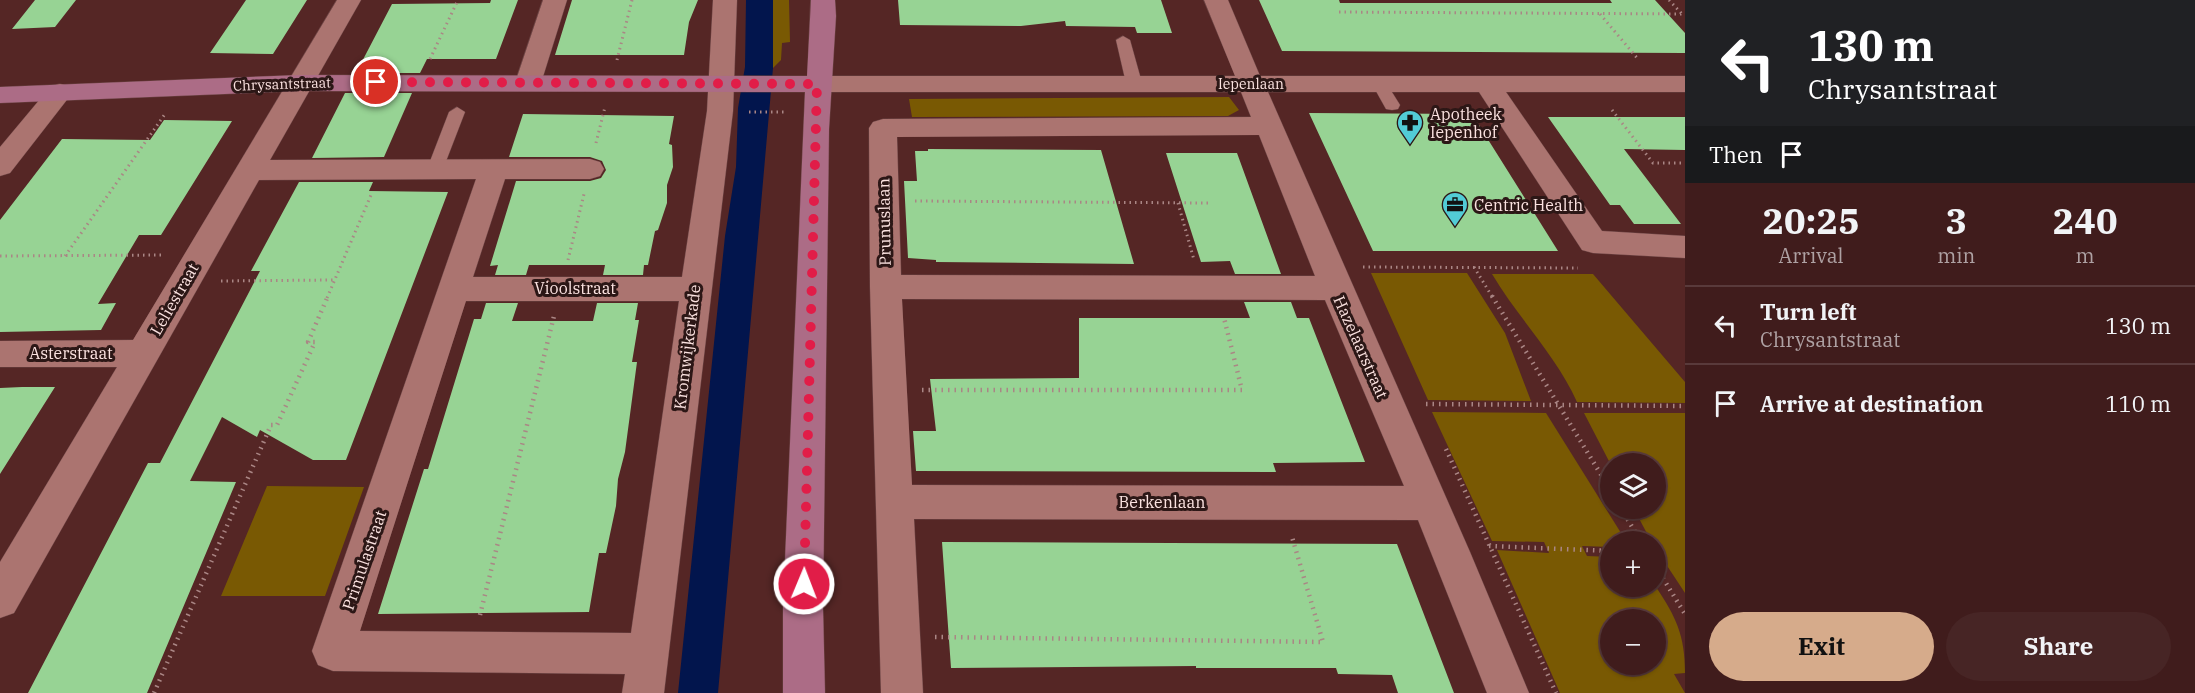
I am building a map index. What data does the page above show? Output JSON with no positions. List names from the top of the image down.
{
  "streets": {
    "street": [
      "Chrysantstraat",
      "Iepenlaan",
      "Prunuslaan",
      "Vioolstraat",
      "Leliestraat",
      "Kromwijkerkade",
      "Hazelaarstraat",
      "Asterstraat",
      "Berkenlaan",
      "Primulastraat"
    ]
  },
  "crossings": [
    ["Chrysantstraat", "Iepenlaan"],
    ["Chrysantstraat", "Leliestraat"],
    ["Chrysantstraat", "Kromwijkerkade"],
    ["Iepenlaan", "Hazelaarstraat"],
    ["Prunuslaan", "Hazelaarstraat"],
    ["Vioolstraat", "Kromwijkerkade"],
    ["Vioolstraat", "Primulastraat"],
    ["Leliestraat", "Asterstraat"],
    ["Kromwijkerkade", "Primulastraat"],
    ["Hazelaarstraat", "Berkenlaan"]
  ],
  "places": {
    "pharmacy": ["Apotheek Iepenhof"],
    "office": ["Centric Health"]
  },
  "page": {
    "turn": ["130 m", "Chrysantstraat"],
    "then": "Then",
    "eta": [
      "20:25",
      "Arrival",
      "3",
      "min",
      "240",
      "m"
    ],
    "list": [
      {
        "name": "Turn left",
        "note": "Chrysantstraat",
        "value": "130 m"
      },
      {
        "name": "Arrive at destination",
        "value": "110 m"
      }
    ],
    "map_buttons": ["+", "−"],
    "buttons": ["Exit", "Share"]
  }
}
